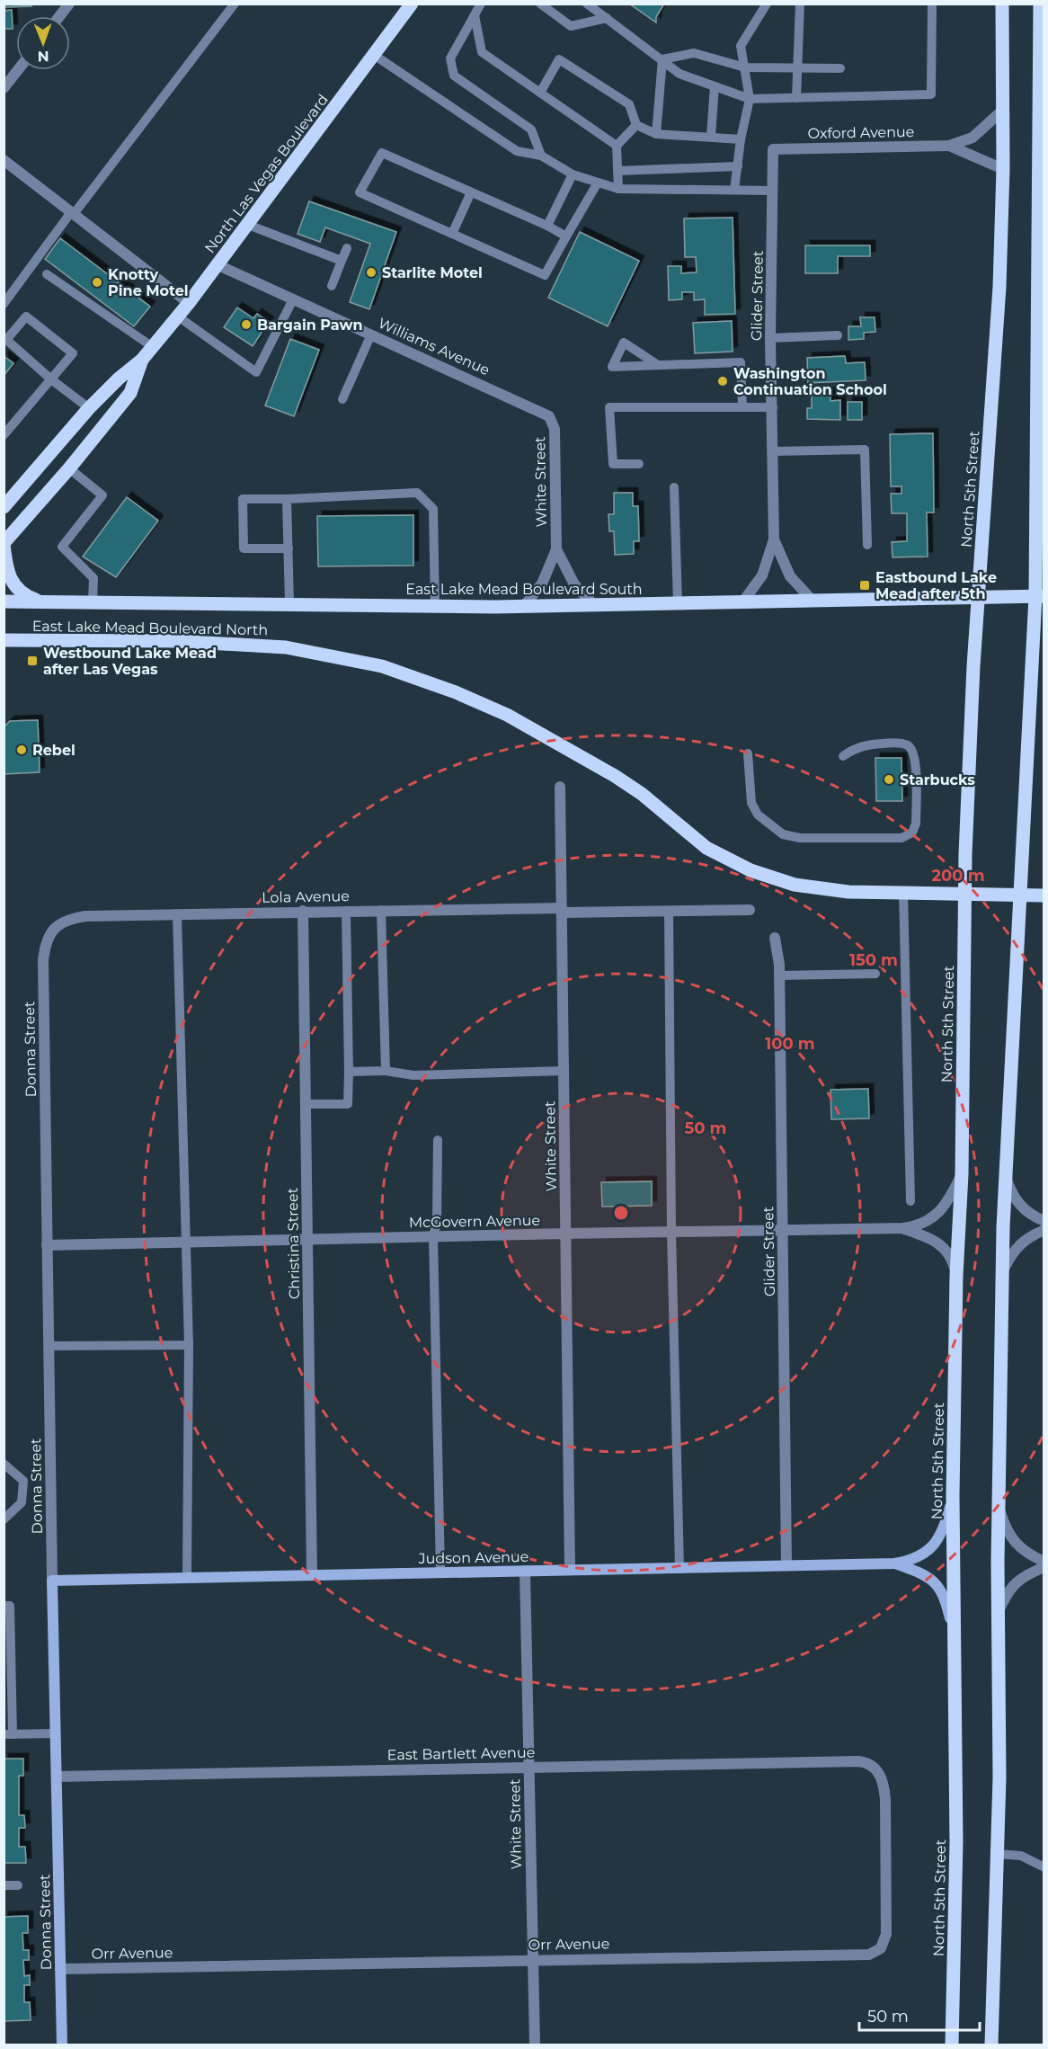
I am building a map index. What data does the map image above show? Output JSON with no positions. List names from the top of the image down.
{
  "streets": {
    "main road": [
      "North Las Vegas Boulevard",
      "North 5th Street",
      "East Lake Mead Boulevard South",
      "East Lake Mead Boulevard North"
    ],
    "street": [
      "Oxford Avenue",
      "Glider Street",
      "Williams Avenue",
      "White Street",
      "Lola Avenue",
      "Donna Street",
      "McGovern Avenue",
      "Christina Street",
      "Judson Avenue",
      "East Bartlett Avenue",
      "Orr Avenue"
    ]
  },
  "crossings": [
    ["Oxford Avenue", "Glider Street"],
    ["Oxford Avenue", "North 5th Street"],
    ["North Las Vegas Boulevard", "Williams Avenue"],
    ["Glider Street", "East Lake Mead Boulevard South"],
    ["Glider Street", "McGovern Avenue"],
    ["Glider Street", "Judson Avenue"],
    ["Williams Avenue", "White Street"],
    ["White Street", "East Lake Mead Boulevard South"],
    ["White Street", "Lola Avenue"],
    ["White Street", "McGovern Avenue"],
    ["White Street", "Judson Avenue"],
    ["White Street", "East Bartlett Avenue"],
    ["White Street", "Orr Avenue"],
    ["North 5th Street", "East Lake Mead Boulevard South"],
    ["North 5th Street", "East Lake Mead Boulevard North"],
    ["North 5th Street", "McGovern Avenue"],
    ["North 5th Street", "Judson Avenue"],
    ["Lola Avenue", "Donna Street"],
    ["Lola Avenue", "Christina Street"],
    ["Donna Street", "McGovern Avenue"],
    ["Donna Street", "Judson Avenue"],
    ["Donna Street", "East Bartlett Avenue"],
    ["Donna Street", "Orr Avenue"],
    ["McGovern Avenue", "Christina Street"],
    ["Christina Street", "Judson Avenue"],
    ["East Bartlett Avenue", "Orr Avenue"]
  ],
  "places": {
    "other": [
      "Starlite Motel",
      "Knotty Pine Motel",
      "Bargain Pawn",
      "Washington Continuation School",
      "Rebel",
      "Starbucks"
    ],
    "transit": ["Eastbound Lake Mead after 5th", "Westbound Lake Mead after Las Vegas"]
  },
  "scale_bar": "50 m",
  "north": "bottom",
  "rings": [
    "200 m",
    "150 m",
    "100 m",
    "50 m"
  ]
}
